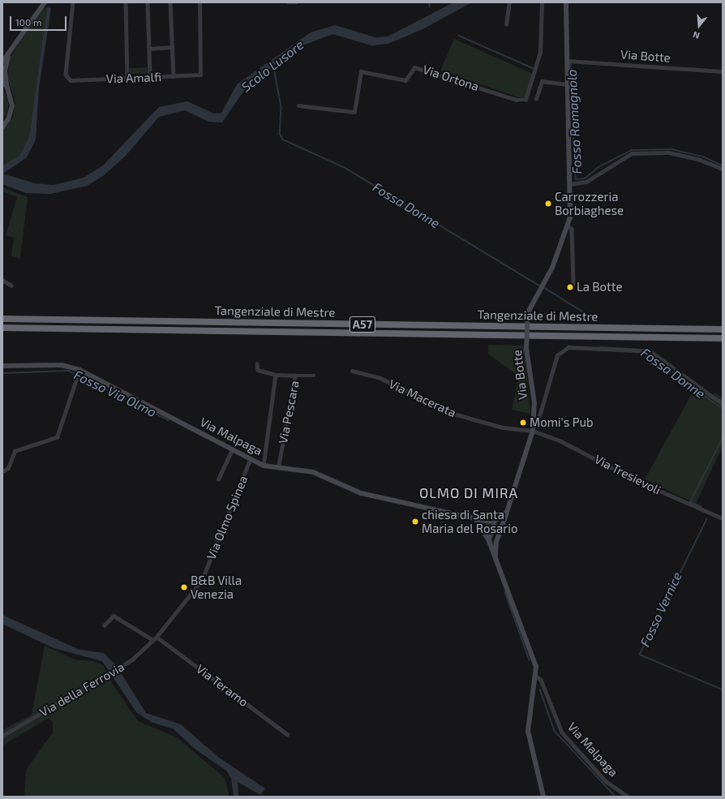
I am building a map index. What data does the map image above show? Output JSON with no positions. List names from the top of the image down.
{
  "streets": {
    "highway": ["Tangenziale di Mestre", "A57"],
    "street": [
      "Via Botte",
      "Via Amalfi",
      "Via Ortona",
      "Via Macerata",
      "Via Pescara",
      "Via Malpaga",
      "Via Tresievoli",
      "Via Olmo Spinea",
      "Via Teramo",
      "Via della Ferrovia"
    ]
  },
  "crossings": [
    ["Via Botte", "Via Macerata"],
    ["Via Botte", "Via Malpaga"],
    ["Via Botte", "Via Tresievoli"],
    ["Via Macerata", "Via Tresievoli"],
    ["Via Pescara", "Via Malpaga"],
    ["Via Malpaga", "Via Olmo Spinea"],
    ["Via Olmo Spinea", "Via Teramo"],
    ["Via Olmo Spinea", "Via della Ferrovia"],
    ["Via Teramo", "Via della Ferrovia"]
  ],
  "districts": ["OLMO DI MIRA"],
  "water": [
    "Scolo Lusore",
    "Fosso Romagnolo",
    "Fossa Donne",
    "Fosso Via Olmo",
    "Fosso Vernice"
  ],
  "places": [
    "Carrozzeria Borbiaghese",
    "La Botte",
    "Momi's Pub",
    "chiesa di Santa Maria del Rosario",
    "B&B Villa Venezia"
  ],
  "scale_bar": "100 m",
  "north": "bottom"
}
